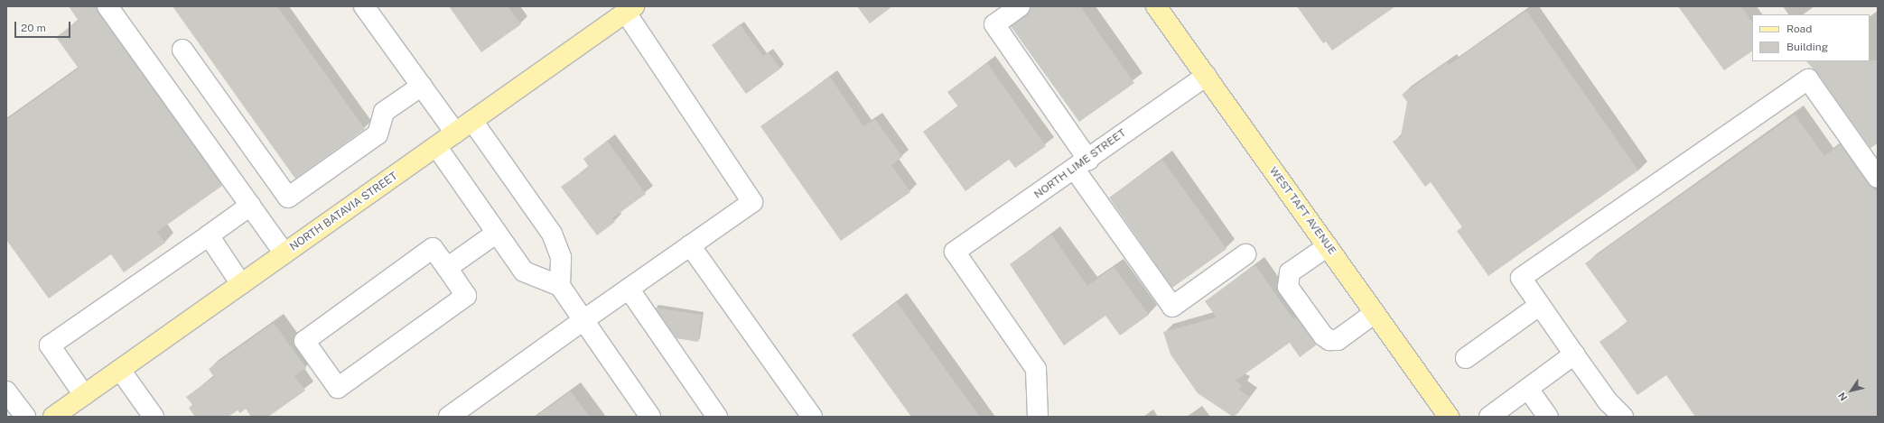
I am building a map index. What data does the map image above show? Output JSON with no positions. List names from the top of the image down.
{
  "streets": {
    "main road": ["WEST TAFT AVENUE", "NORTH BATAVIA STREET"],
    "street": ["NORTH LIME STREET"]
  },
  "crossings": [
    ["NORTH LIME STREET", "WEST TAFT AVENUE"]
  ],
  "legend": ["Road", "Building"],
  "scale_bar": "20 m",
  "north": "bottom left"
}
